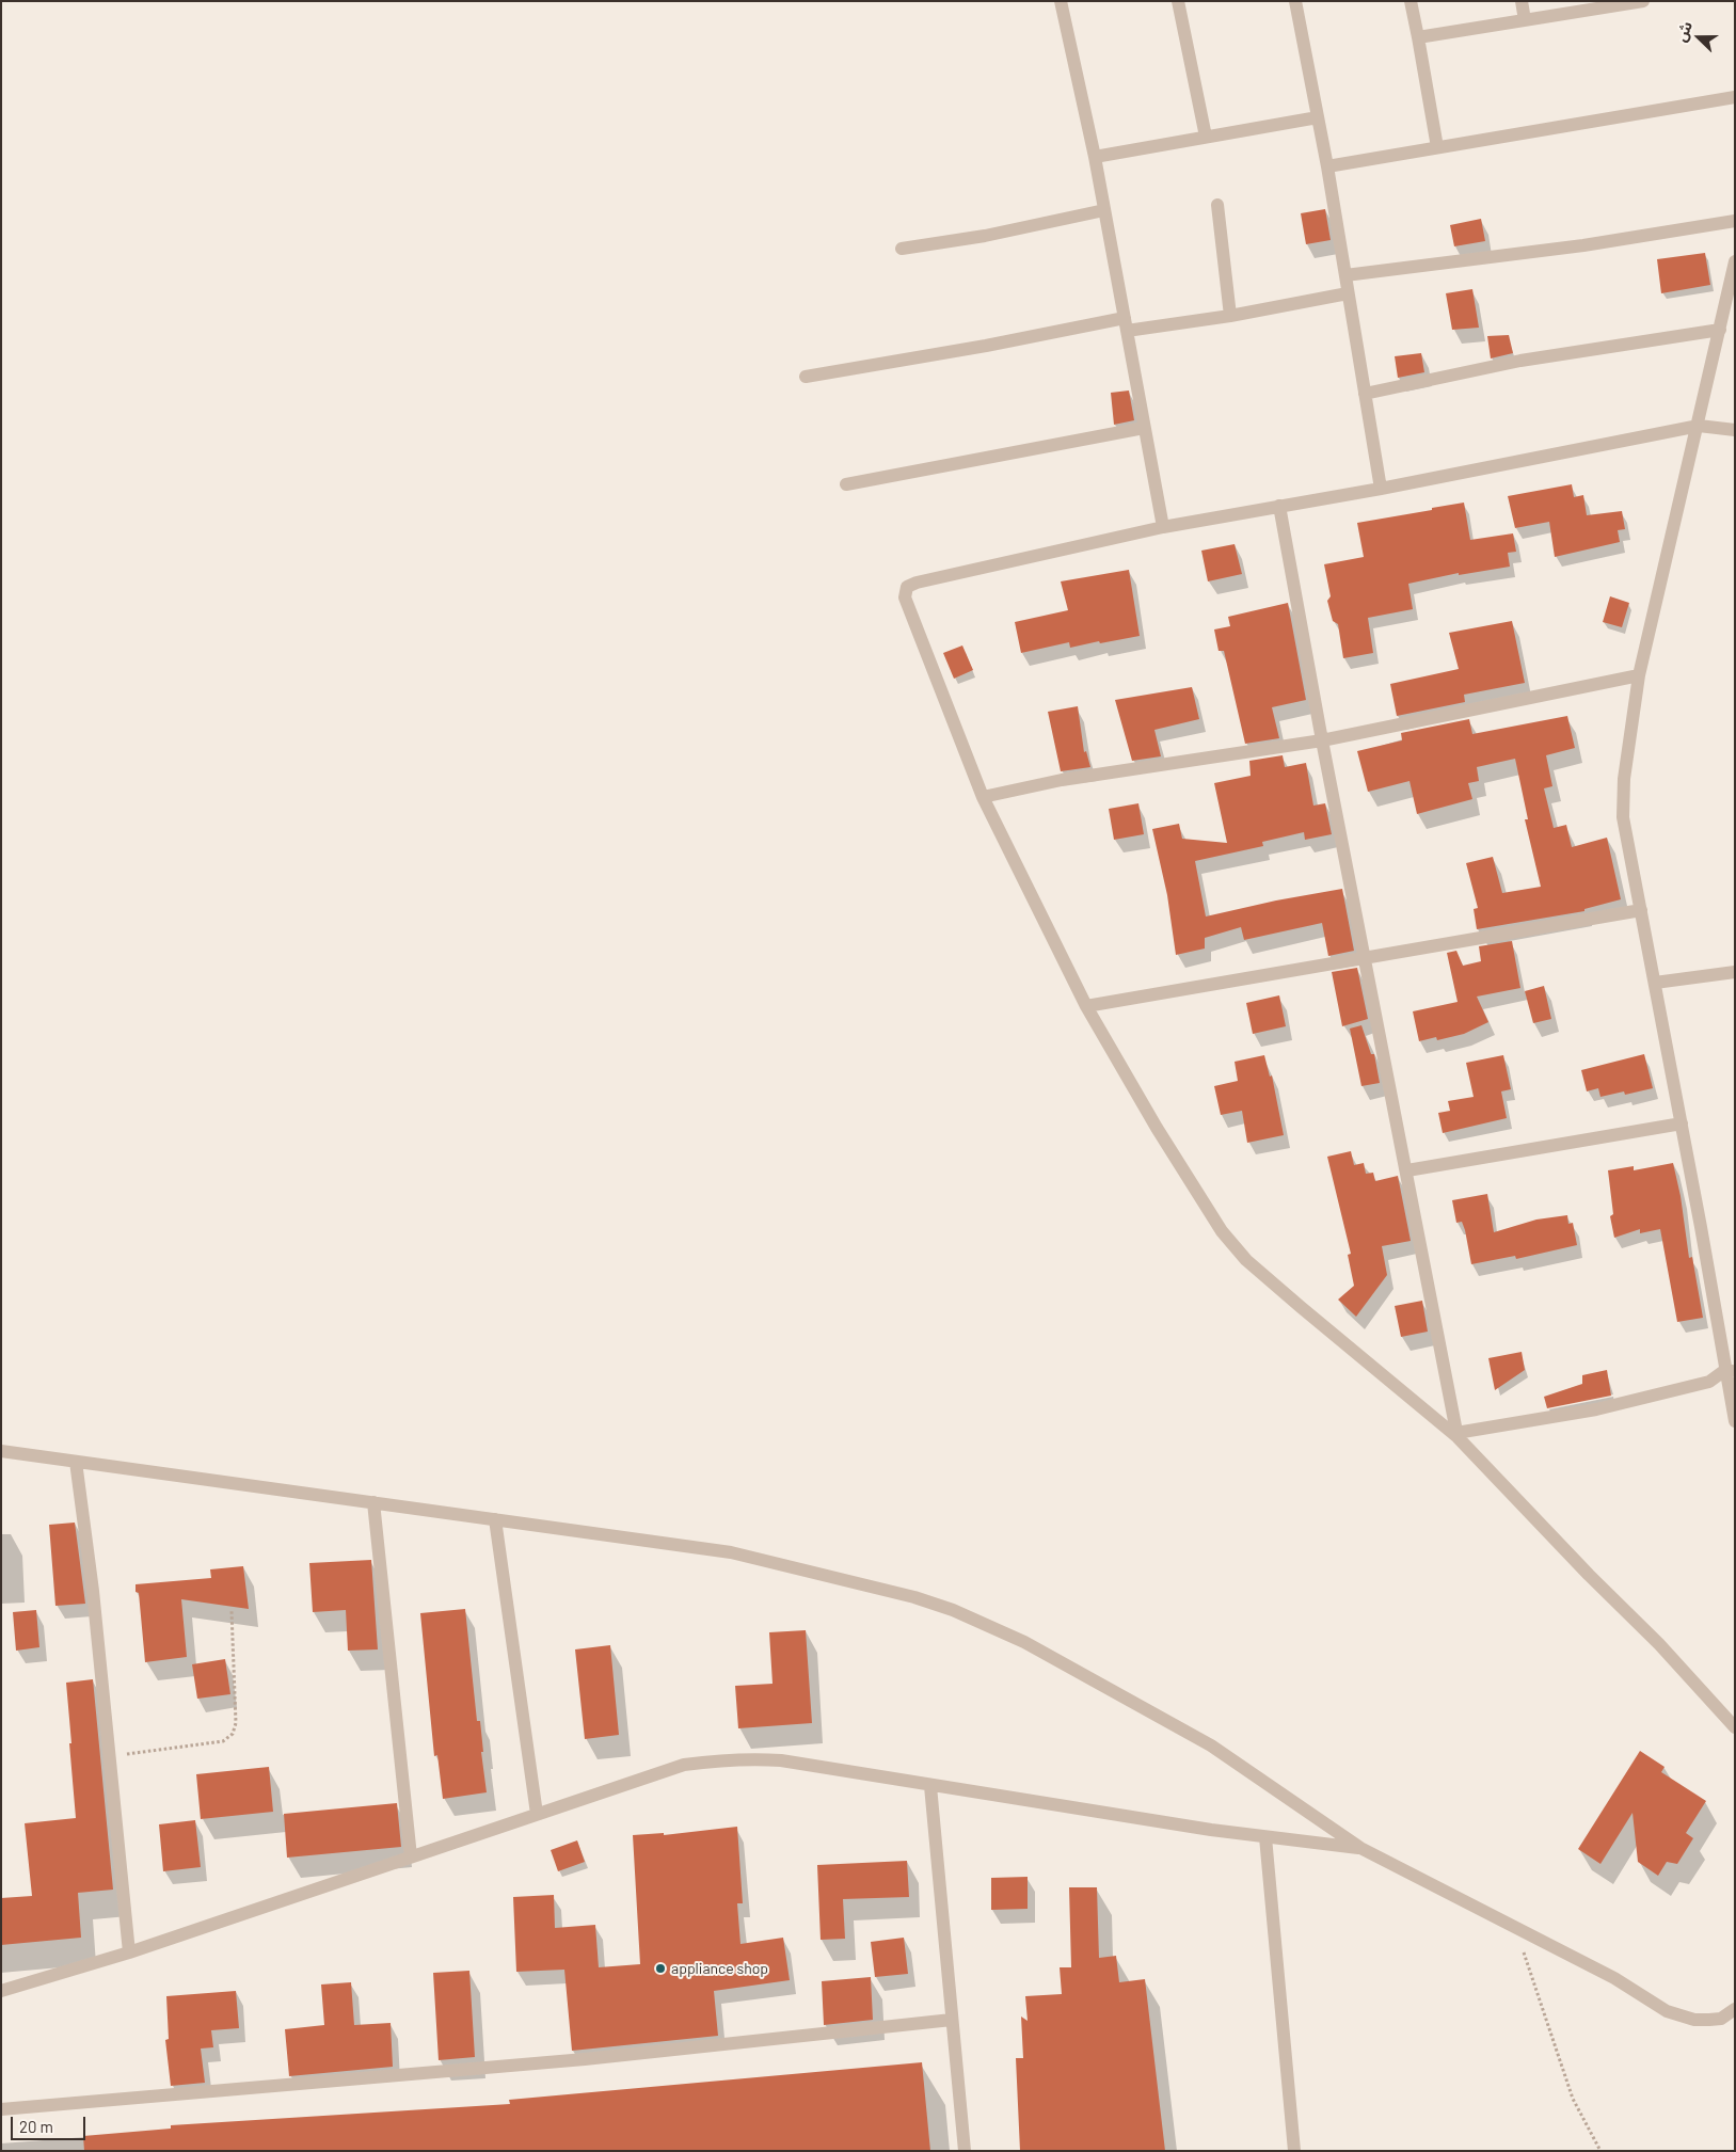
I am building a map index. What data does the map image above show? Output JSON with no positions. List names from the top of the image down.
{
  "places": ["appliance shop"],
  "scale_bar": "20 m",
  "north": "left"
}
